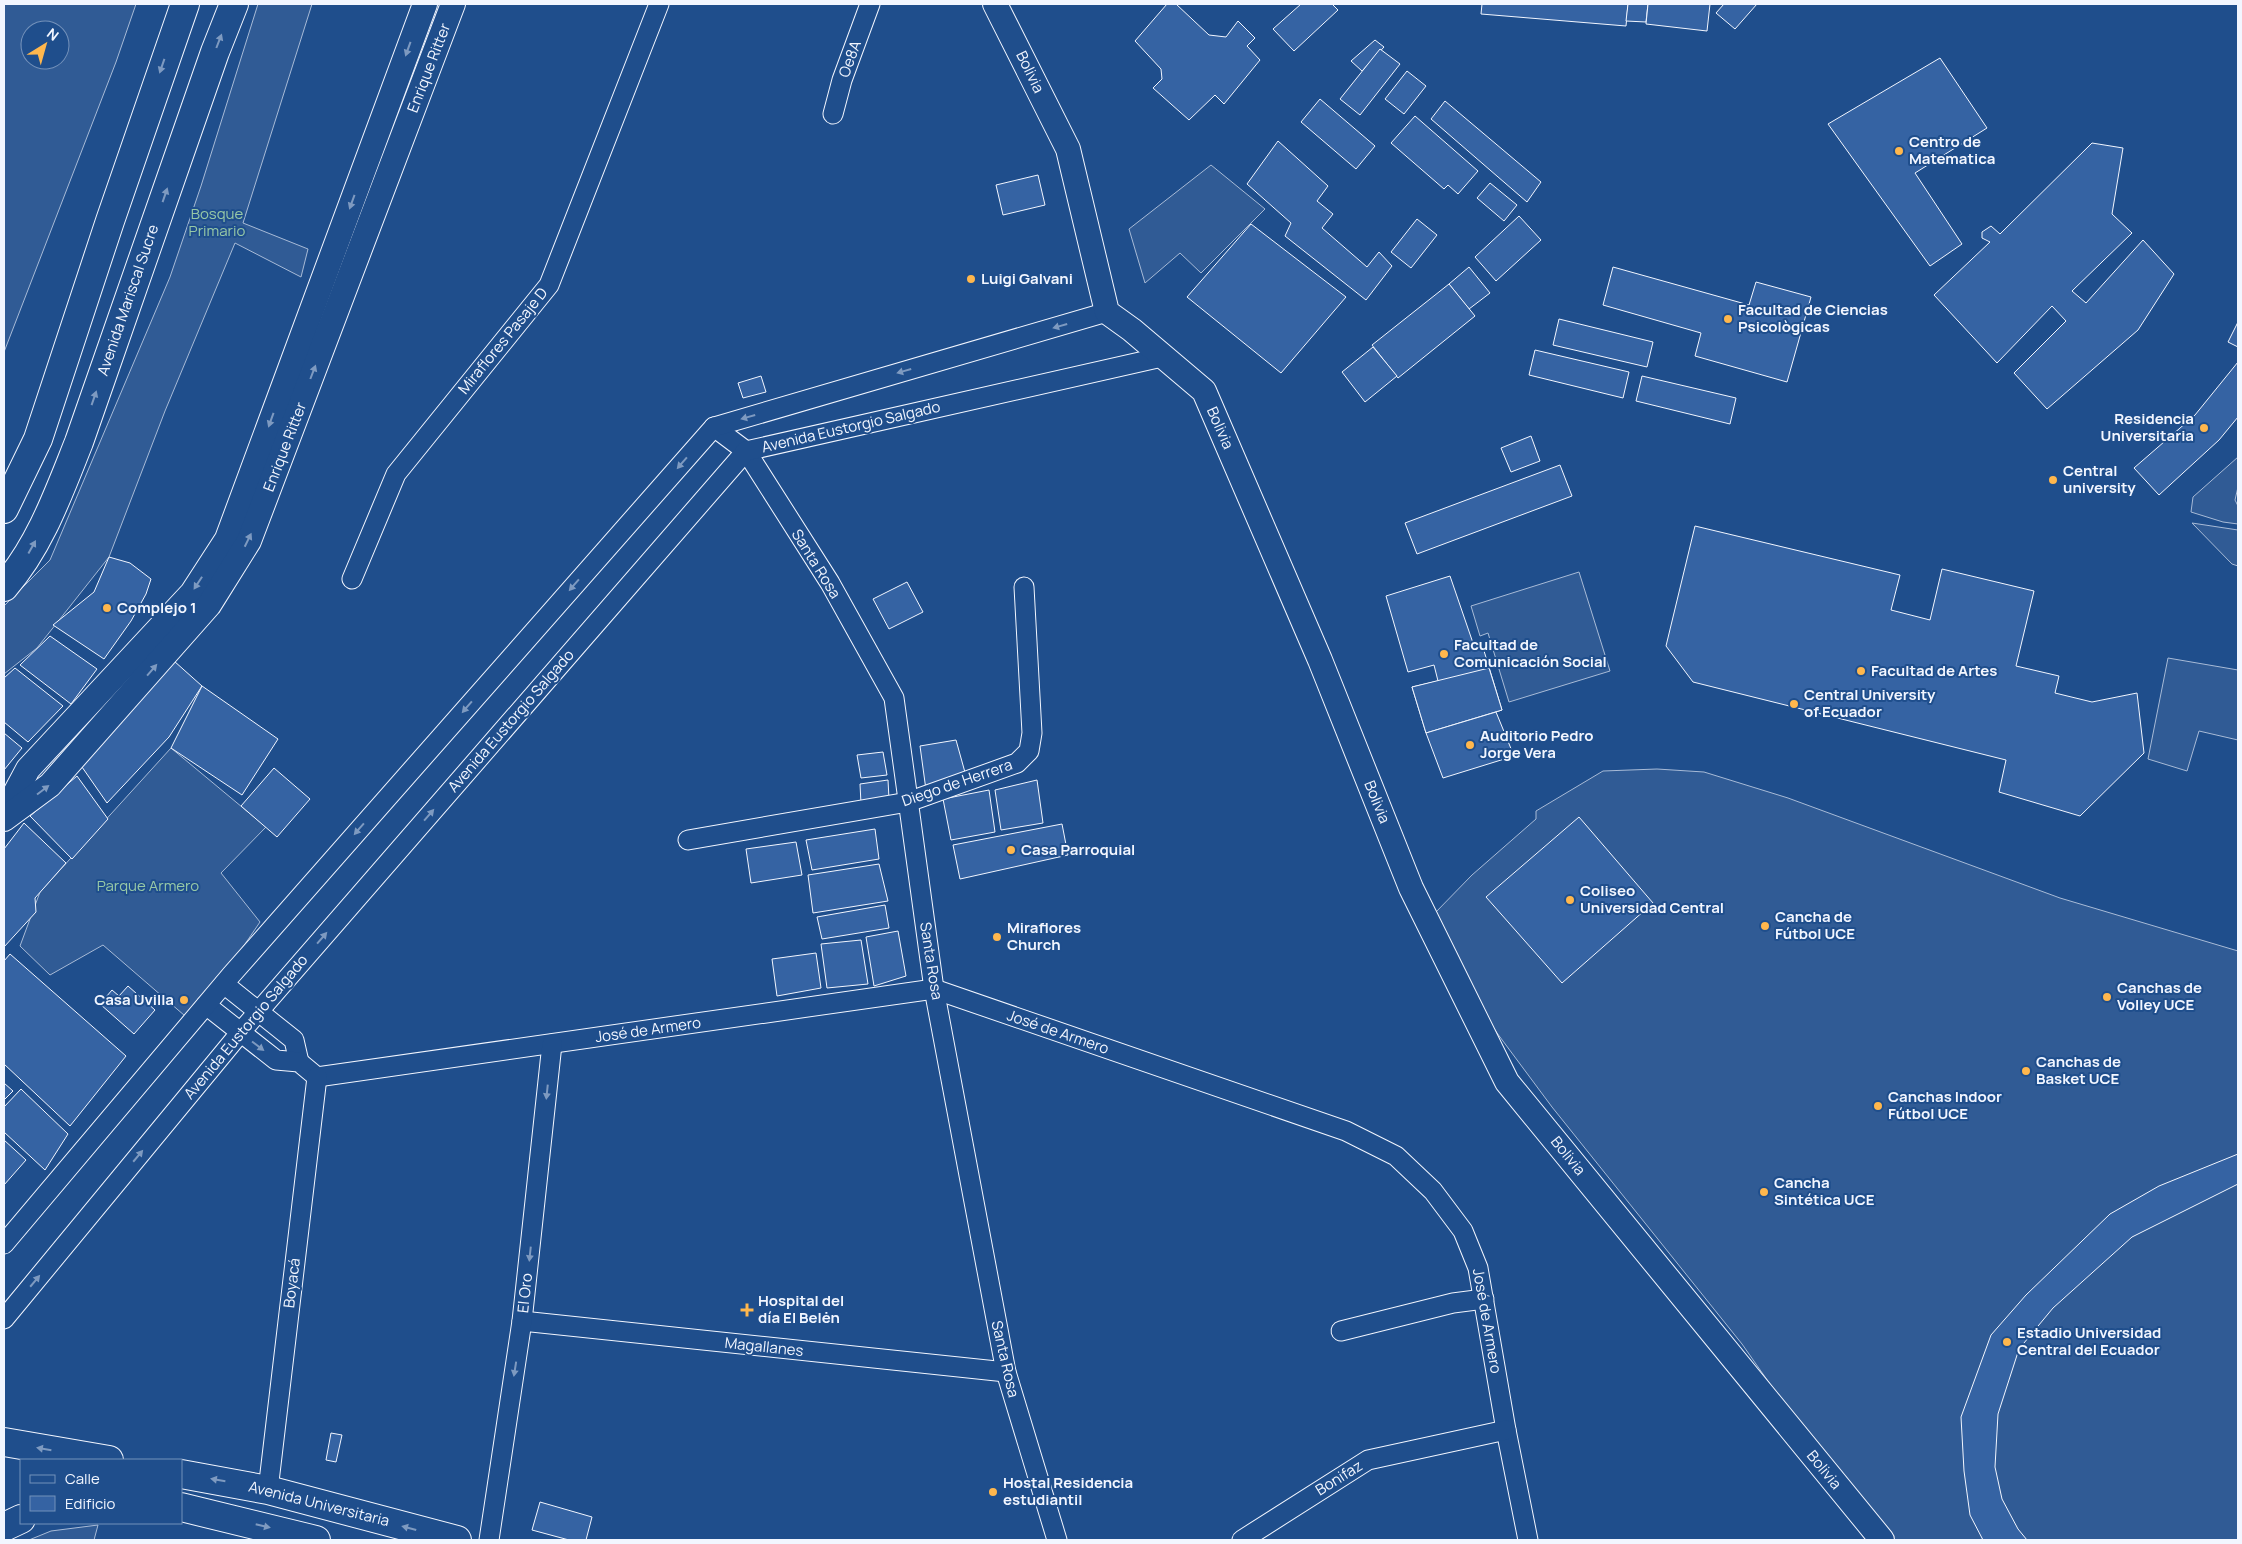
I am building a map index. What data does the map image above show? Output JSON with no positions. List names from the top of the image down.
{
  "streets": {
    "main road": ["Avenida Mariscal Sucre", "Avenida Universitaria"],
    "street": [
      "Oe8A",
      "Enrique Ritter",
      "Bolivia",
      "Miraflores Pasaje D",
      "Avenida Eustorgio Salgado",
      "Santa Rosa",
      "Diego de Herrera",
      "José de Armero",
      "Boyacá",
      "El Oro",
      "Magallanes",
      "Bonifaz"
    ]
  },
  "crossings": [
    ["Bolivia", "Avenida Eustorgio Salgado"],
    ["Avenida Eustorgio Salgado", "Santa Rosa"],
    ["Santa Rosa", "Diego de Herrera"],
    ["Santa Rosa", "José de Armero"],
    ["Santa Rosa", "Magallanes"],
    ["José de Armero", "Boyacá"],
    ["José de Armero", "El Oro"],
    ["José de Armero", "Bonifaz"],
    ["Boyacá", "Avenida Universitaria"],
    ["El Oro", "Magallanes"]
  ],
  "one_way": ["El Oro"],
  "parks": ["Bosque Primario", "Parque Armero"],
  "places": {
    "other": [
      "Centro de Matematica",
      "Luigi Galvani",
      "Facultad de Ciencias Psicològicas",
      "Residencia Universitaria",
      "Central university",
      "Complejo 1",
      "Facultad de Comunicación Social",
      "Facultad de Artes",
      "Central University of Ecuador",
      "Auditorio Pedro Jorge Vera",
      "Casa Parroquial",
      "Coliseo Universidad Central",
      "Cancha de Fútbol UCE",
      "Miraflores Church",
      "Canchas de Volley UCE",
      "Casa Uvilla",
      "Canchas de Basket UCE",
      "Canchas Indoor Fútbol UCE",
      "Cancha Sintética UCE",
      "Estadio Universidad Central del Ecuador",
      "Hostal Residencia estudiantil"
    ],
    "health": ["Hospital del día El Belėn"]
  },
  "legend": ["Calle", "Edificio"],
  "north": "top right"
}
